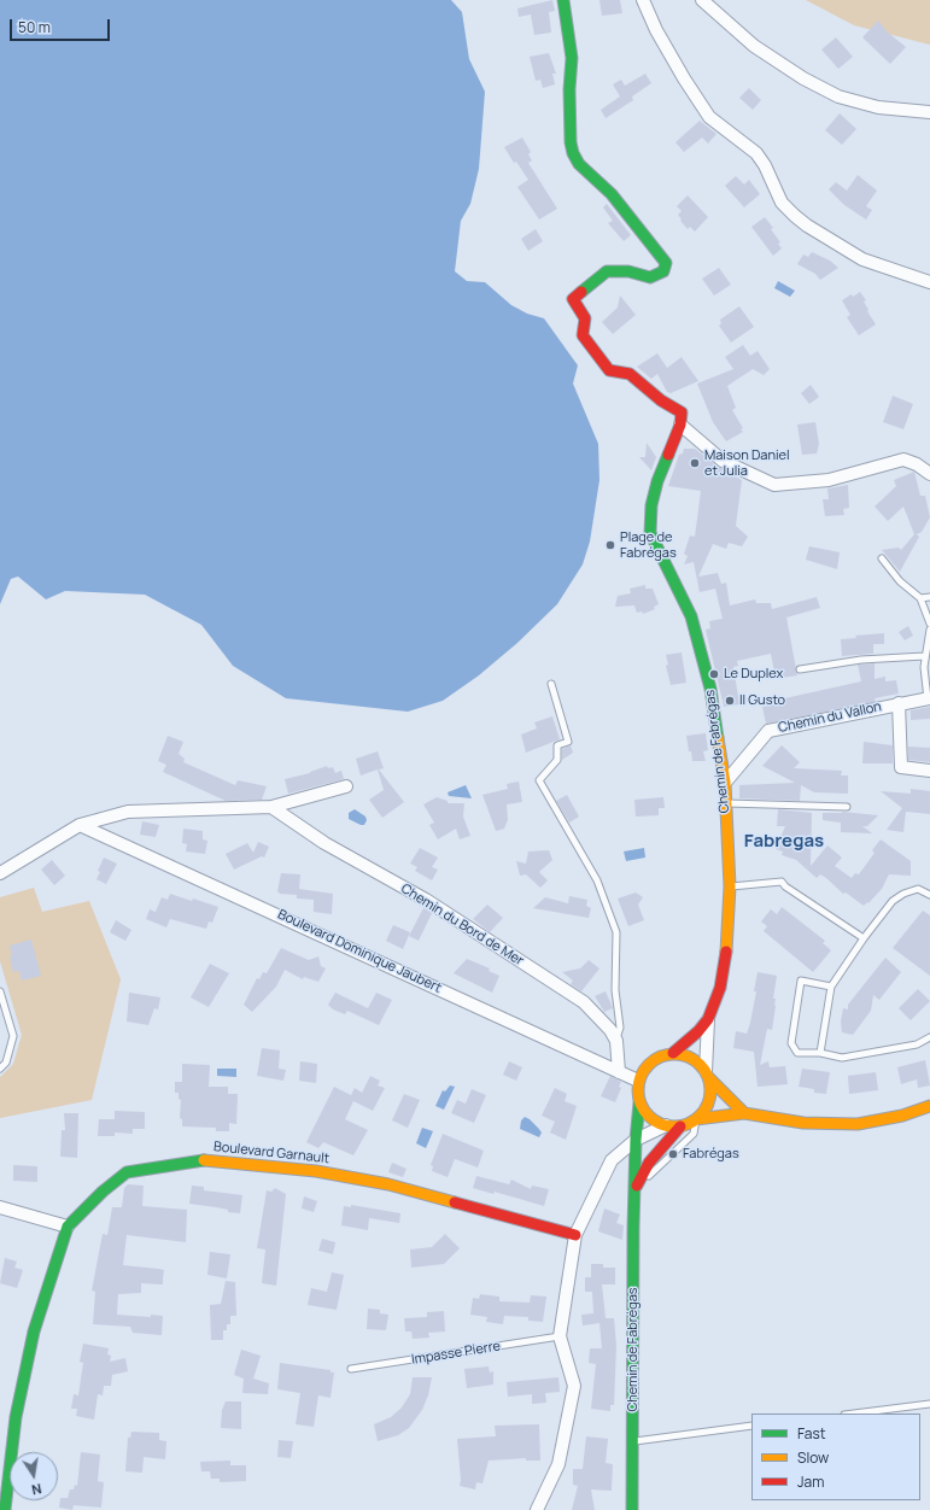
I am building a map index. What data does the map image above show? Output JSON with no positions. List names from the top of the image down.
{
  "streets": {
    "street": [
      "Chemin du Vallon",
      "Chemin de Fabrégas",
      "Chemin du Bord de Mer",
      "Boulevard Dominique Jaubert",
      "Boulevard Garnault"
    ],
    "lane": ["Impasse Pierre"]
  },
  "crossings": [
    ["Chemin du Vallon", "Chemin de Fabrégas"],
    ["Chemin de Fabrégas", "Boulevard Dominique Jaubert"]
  ],
  "districts": ["Fabregas"],
  "places": [
    "Maison Daniel et Julia",
    "Plage de Fabrégas",
    "Le Duplex",
    "Il Gusto",
    "Fabrégas"
  ],
  "legend": ["Fast", "Slow", "Jam"],
  "scale_bar": "50 m",
  "north": "bottom"
}
